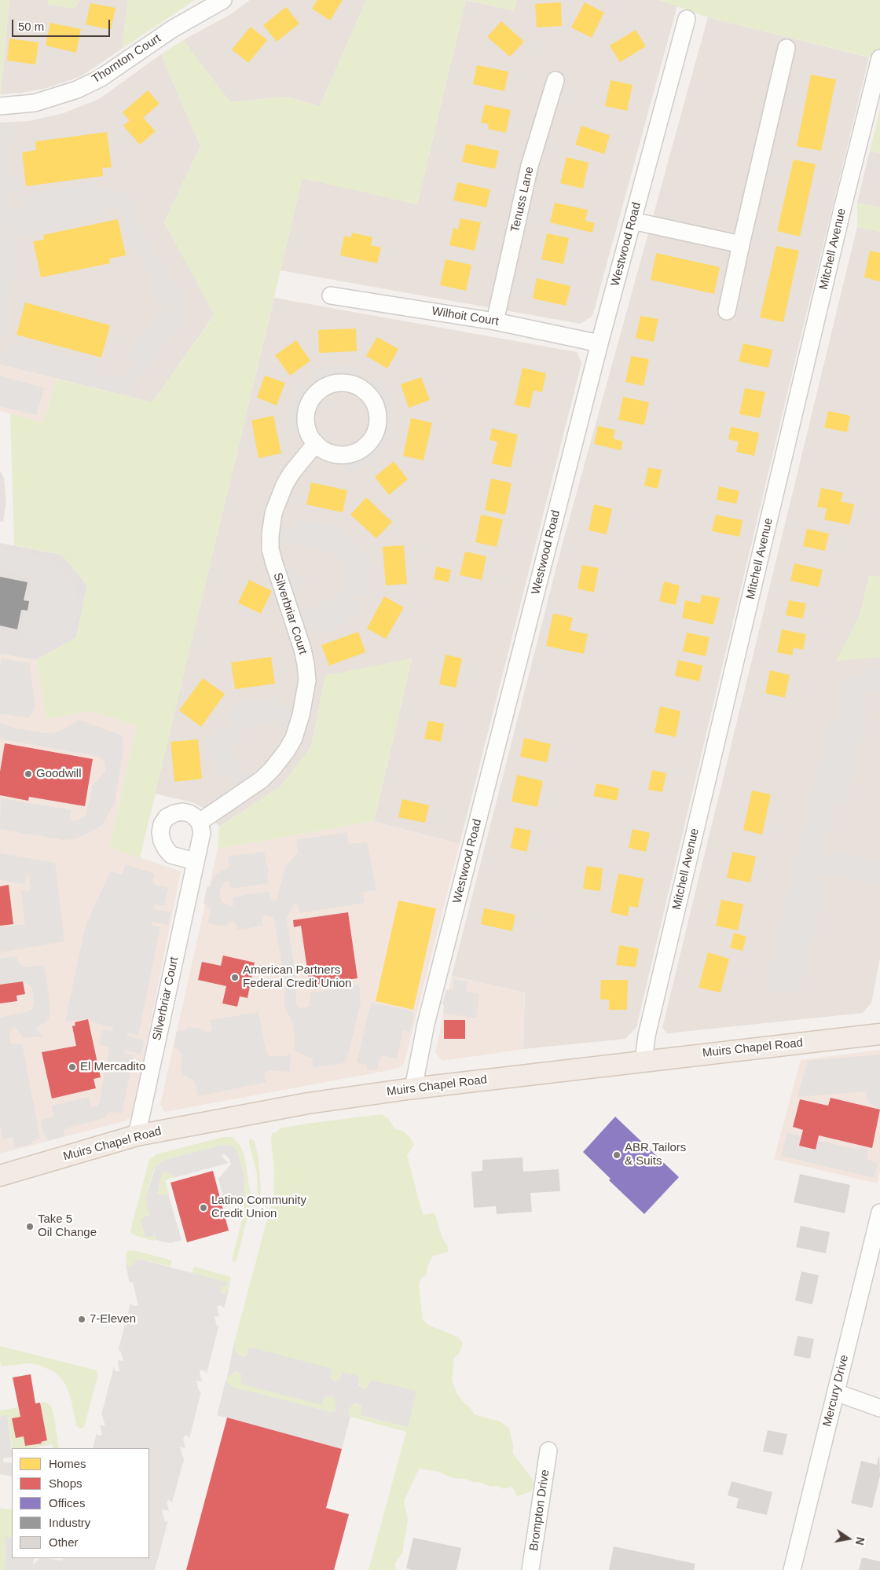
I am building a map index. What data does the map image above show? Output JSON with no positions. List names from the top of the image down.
{
  "streets": {
    "main road": ["Muirs Chapel Road"],
    "street": [
      "Thornton Court",
      "Tenuss Lane",
      "Westwood Road",
      "Mitchell Avenue",
      "Wilhoit Court",
      "Silverbriar Court",
      "Mercury Drive",
      "Brompton Drive"
    ]
  },
  "crossings": [
    ["Tenuss Lane", "Wilhoit Court"],
    ["Westwood Road", "Wilhoit Court"],
    ["Westwood Road", "Muirs Chapel Road"],
    ["Mitchell Avenue", "Muirs Chapel Road"],
    ["Silverbriar Court", "Muirs Chapel Road"]
  ],
  "places": [
    "Goodwill",
    "American Partners Federal Credit Union",
    "El Mercadito",
    "ABR Tailors & Suits",
    "Latino Community Credit Union",
    "Take 5 Oil Change",
    "7-Eleven"
  ],
  "legend": [
    "Homes",
    "Shops",
    "Offices",
    "Industry",
    "Other"
  ],
  "scale_bar": "50 m",
  "north": "right"
}
